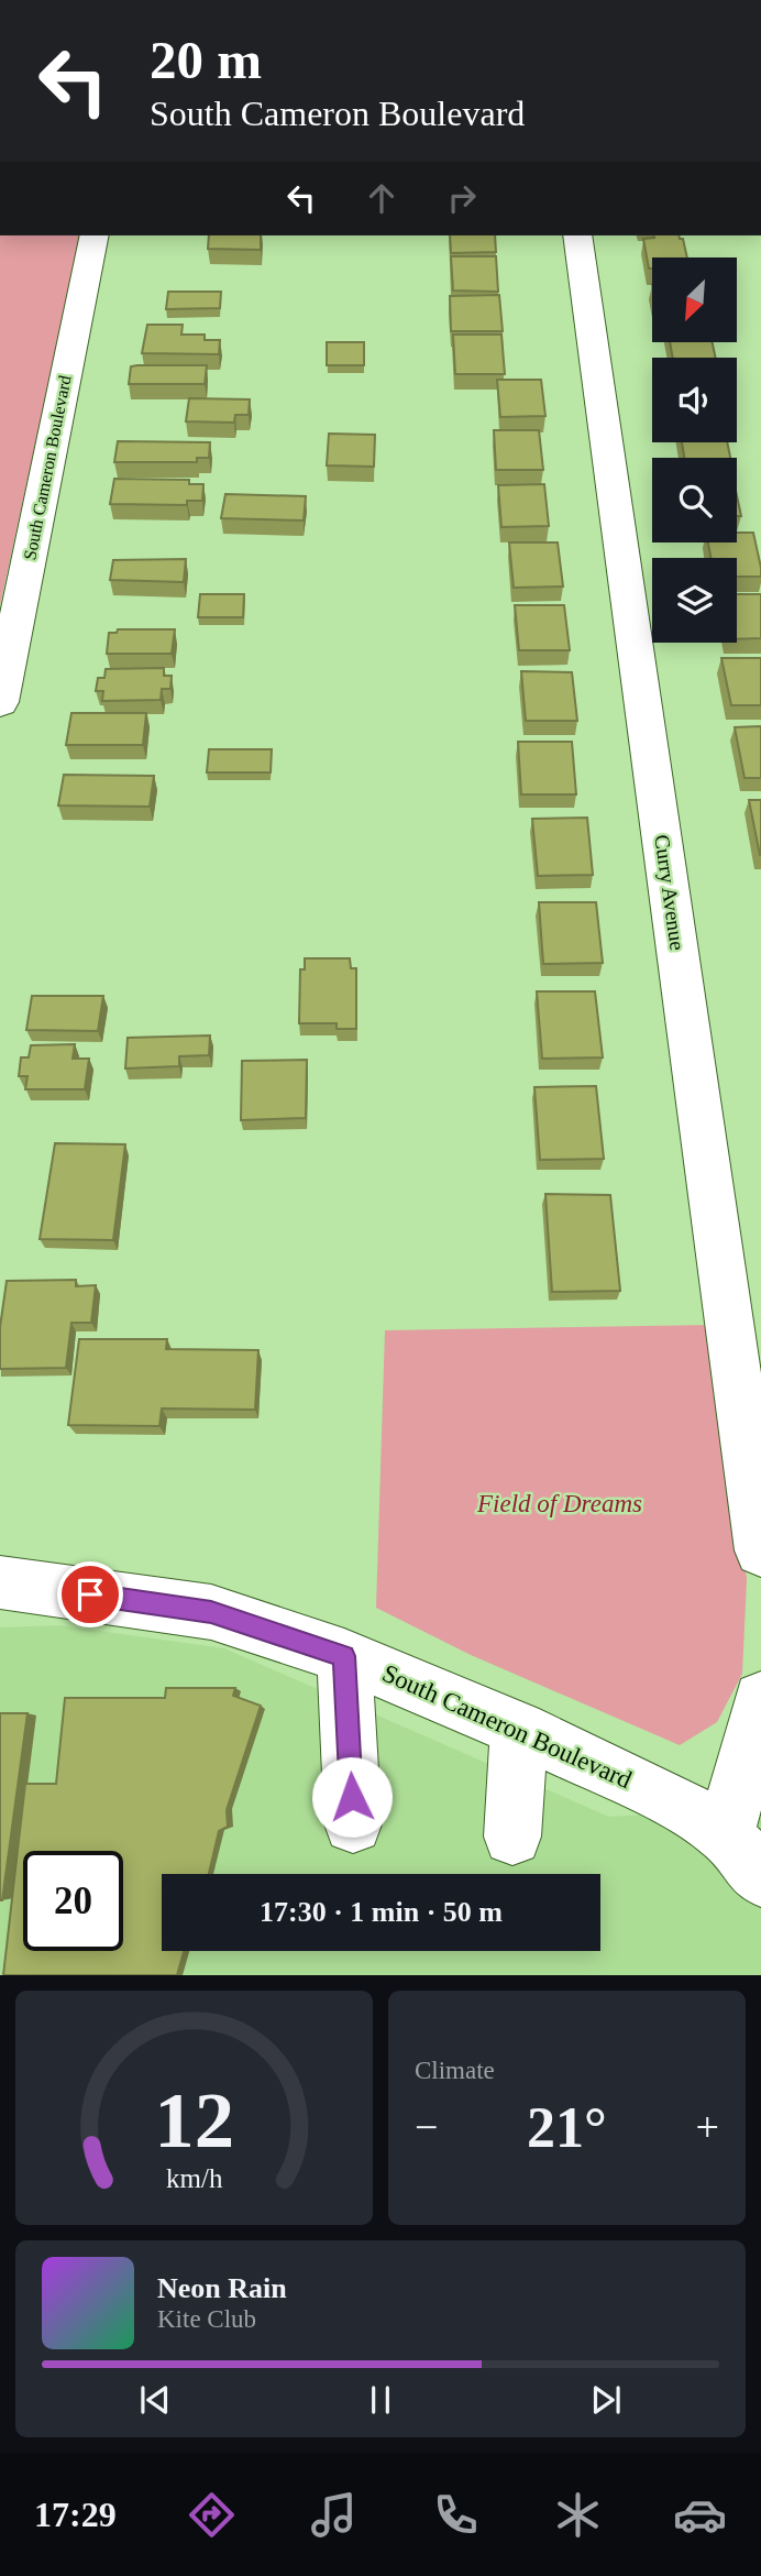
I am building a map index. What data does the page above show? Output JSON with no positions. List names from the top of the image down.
{
  "streets": {
    "street": ["South Cameron Boulevard", "Curry Avenue"]
  },
  "parks": ["Field of Dreams"],
  "north": "bottom left",
  "page": {
    "turn": ["20 m", "South Cameron Boulevard"],
    "limit": "20",
    "trip": "17:30 · 1 min · 50 m",
    "tile": "Climate",
    "heat": ["−", "21°", "+"],
    "song": ["Neon Rain", "Kite Club"],
    "tabs": "17:29",
    "gauge": ["12", "km/h"]
  }
}
